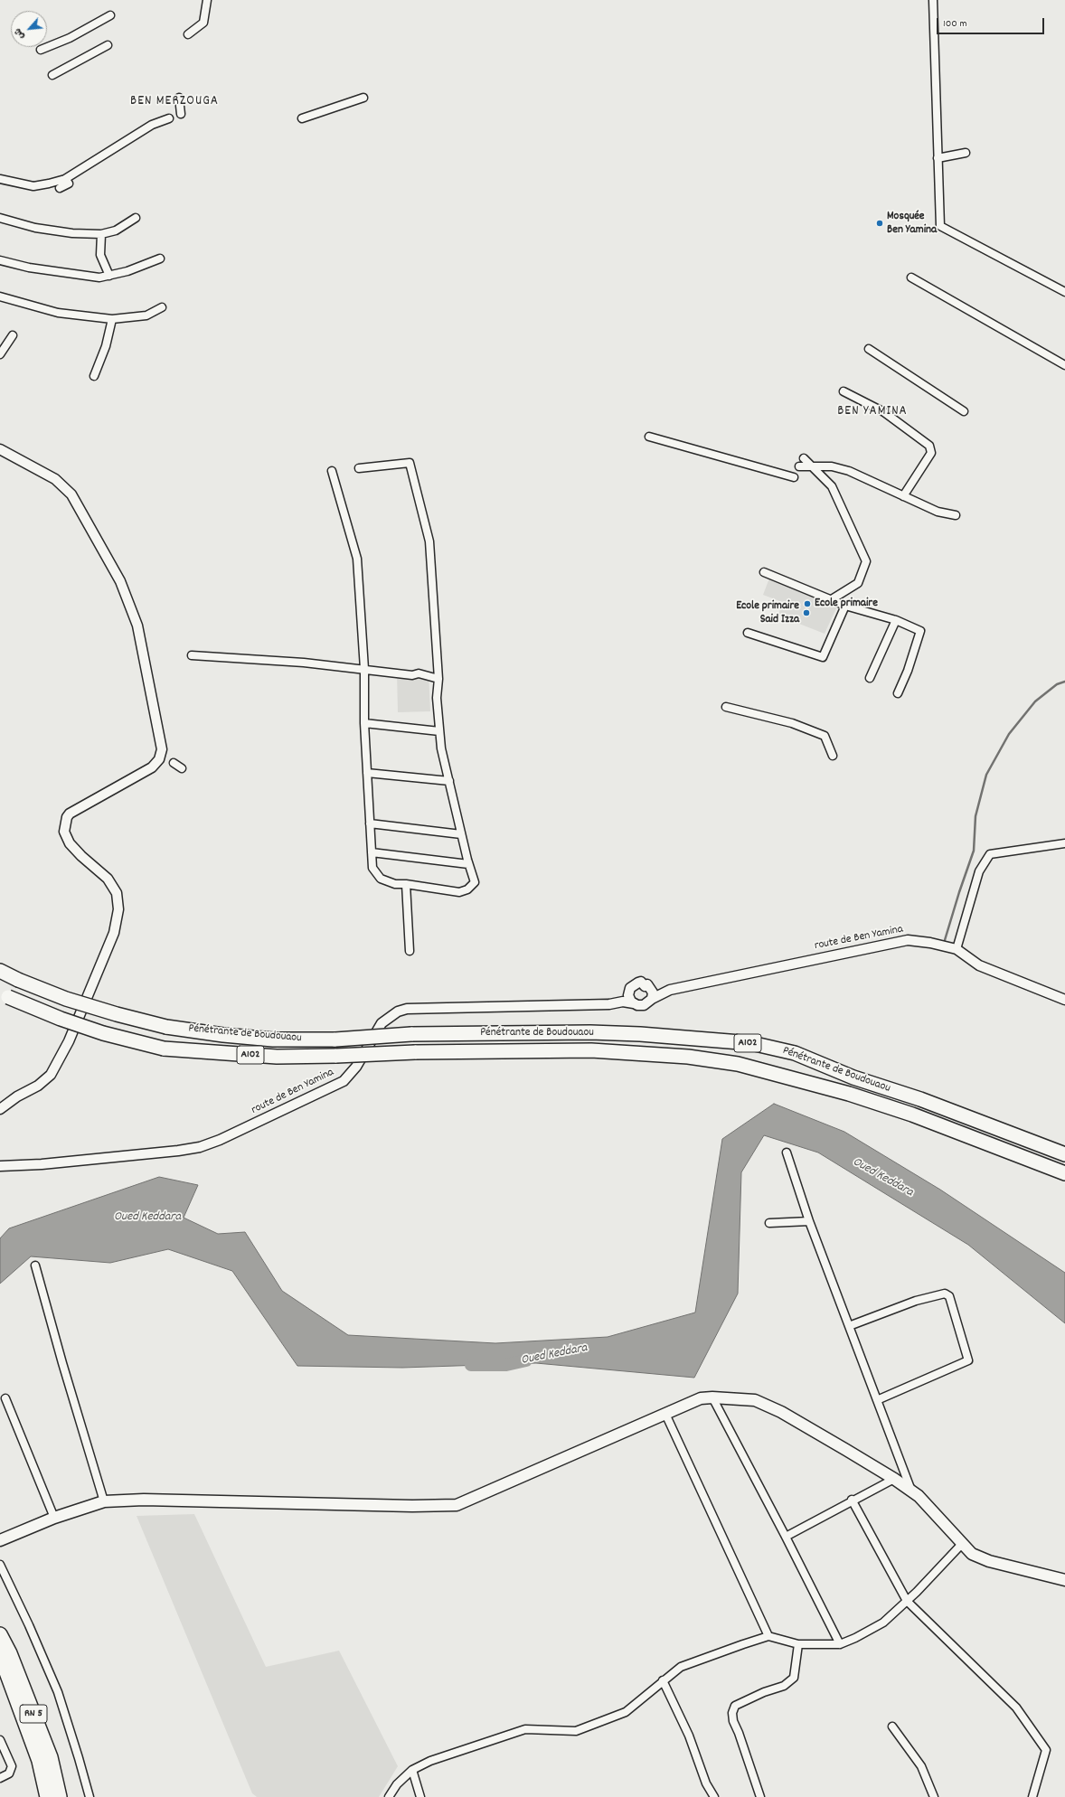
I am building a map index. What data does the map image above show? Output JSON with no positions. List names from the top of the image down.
{
  "streets": {
    "highway": ["Pénétrante de Boudouaou", "A102", "RN 5"],
    "street": ["route de Ben Yamina"]
  },
  "districts": ["BEN MERZOUGA", "BEN YAMINA"],
  "water": ["Oued Keddara"],
  "places": ["Mosquée Ben Yamina", "Ecole primaire", "Ecole primaire Said Izza"],
  "scale_bar": "100 m",
  "north": "bottom left"
}
